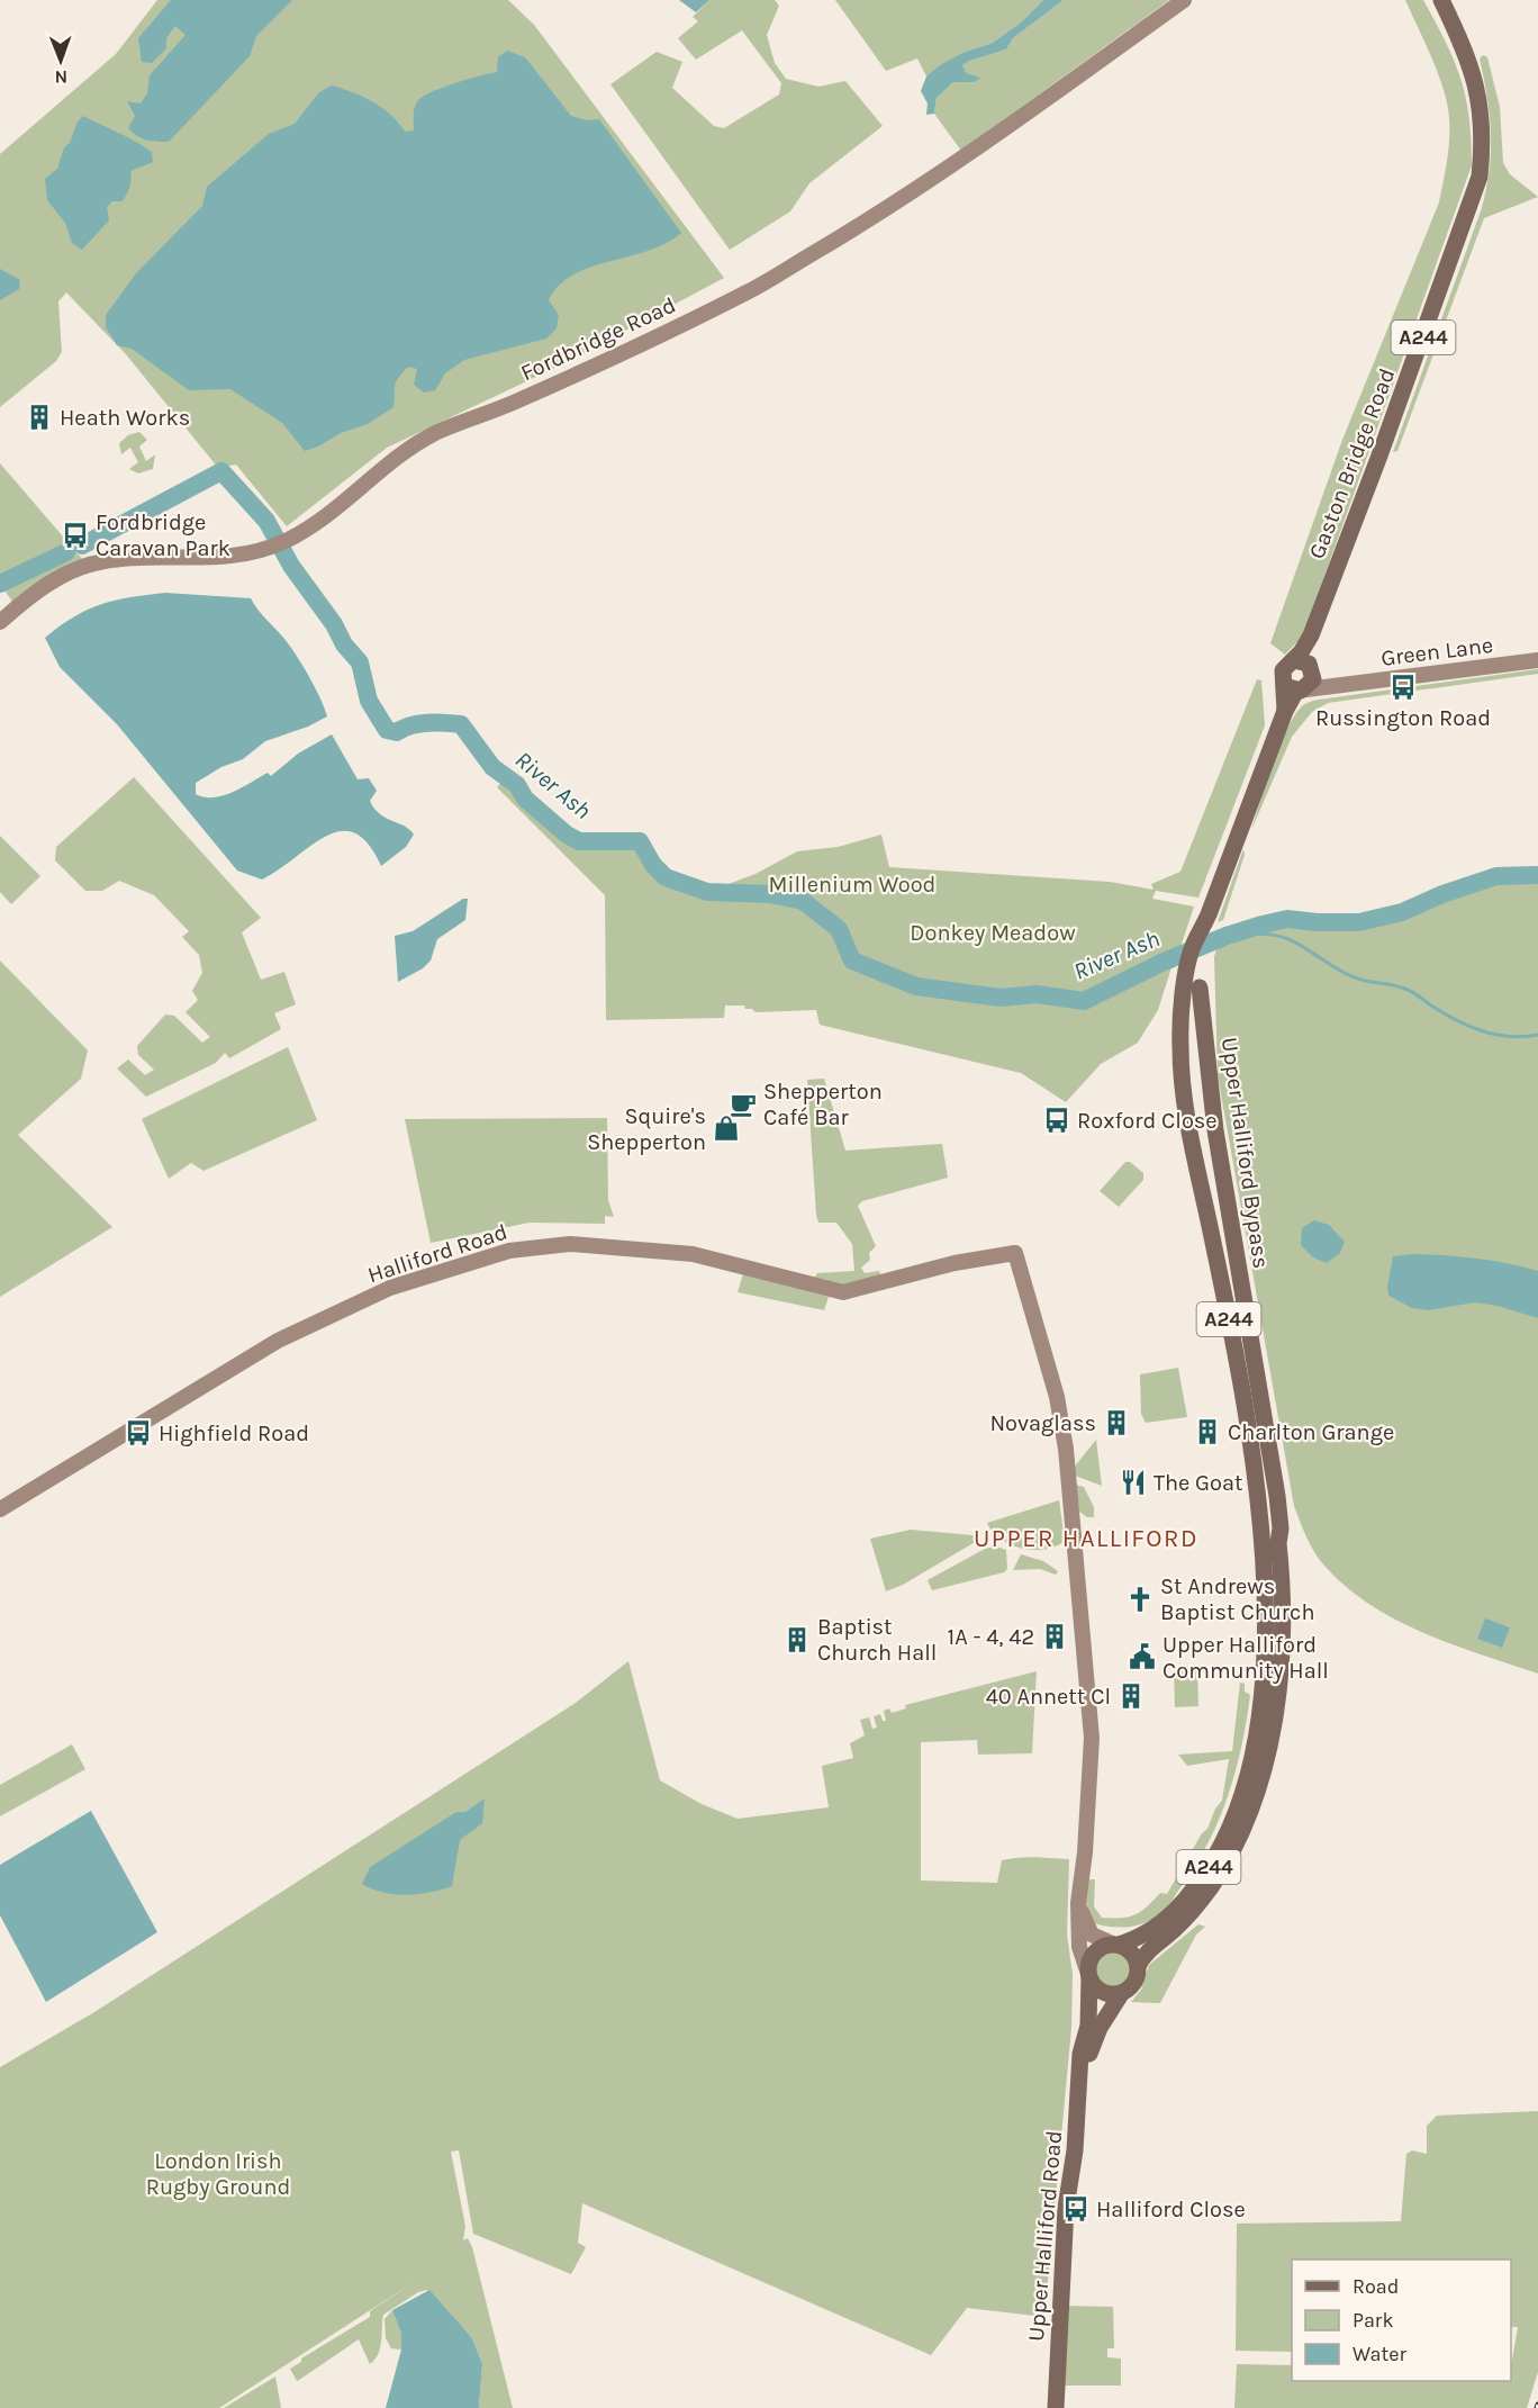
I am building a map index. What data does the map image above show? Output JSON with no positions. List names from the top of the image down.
{
  "streets": {
    "main road": [
      "A244",
      "Gaston Bridge Road",
      "Upper Halliford Bypass",
      "Upper Halliford Road"
    ],
    "street": ["Fordbridge Road", "Green Lane", "Halliford Road"]
  },
  "crossings": [
    ["A244", "Gaston Bridge Road"],
    ["A244", "Green Lane"],
    ["A244", "Upper Halliford Bypass"],
    ["Gaston Bridge Road", "Green Lane"],
    ["Upper Halliford Bypass", "Upper Halliford Road"],
    ["Halliford Road", "Upper Halliford Road"]
  ],
  "districts": ["UPPER HALLIFORD"],
  "water": ["River Ash"],
  "parks": ["Millenium Wood", "Donkey Meadow", "London Irish Rugby Ground"],
  "places": {
    "building": [
      "Heath Works",
      "Novaglass",
      "Charlton Grange",
      "1A - 4, 42",
      "Baptist Church Hall",
      "40 Annett Cl"
    ],
    "bus stop": [
      "Fordbridge Caravan Park",
      "Russington Road",
      "Roxford Close",
      "Highfield Road",
      "Halliford Close"
    ],
    "cafe": ["Shepperton Café Bar"],
    "shop": ["Squire's Shepperton"],
    "restaurant": ["The Goat"],
    "church": ["St Andrews Baptist Church"],
    "public building": ["Upper Halliford Community Hall"]
  },
  "legend": ["Road", "Park", "Water"],
  "north": "bottom"
}
